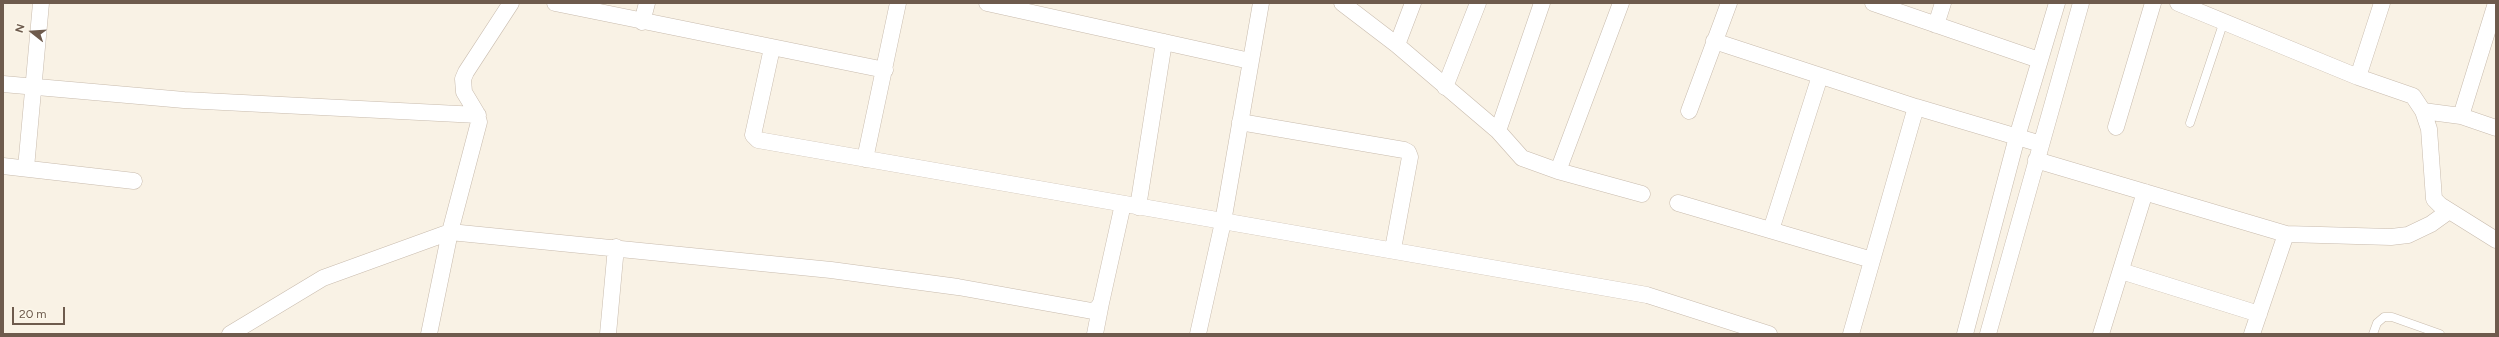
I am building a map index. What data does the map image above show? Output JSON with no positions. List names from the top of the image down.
{
  "scale_bar": "20 m",
  "north": "left"
}
